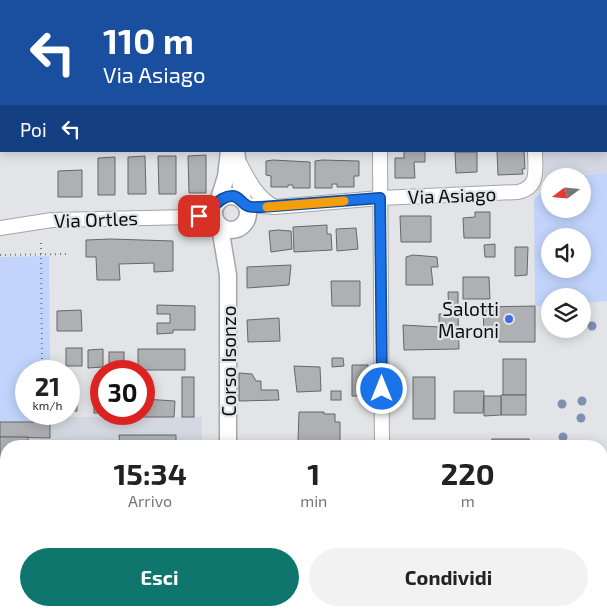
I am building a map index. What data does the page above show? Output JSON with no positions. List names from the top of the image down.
{
  "streets": {
    "street": ["Via Asiago", "Via Ortles", "Corso Isonzo"]
  },
  "crossings": [
    ["Via Asiago", "Via Ortles"],
    ["Via Asiago", "Corso Isonzo"],
    ["Via Ortles", "Corso Isonzo"]
  ],
  "places": ["Salotti Maroni"],
  "north": "left",
  "page": {
    "turn": ["110 m", "Via Asiago"],
    "then": "Poi",
    "speed": "21 km/h",
    "limit": "30",
    "eta": [
      "15:34",
      "Arrivo",
      "1",
      "min",
      "220",
      "m"
    ],
    "buttons": ["Esci", "Condividi"]
  }
}
